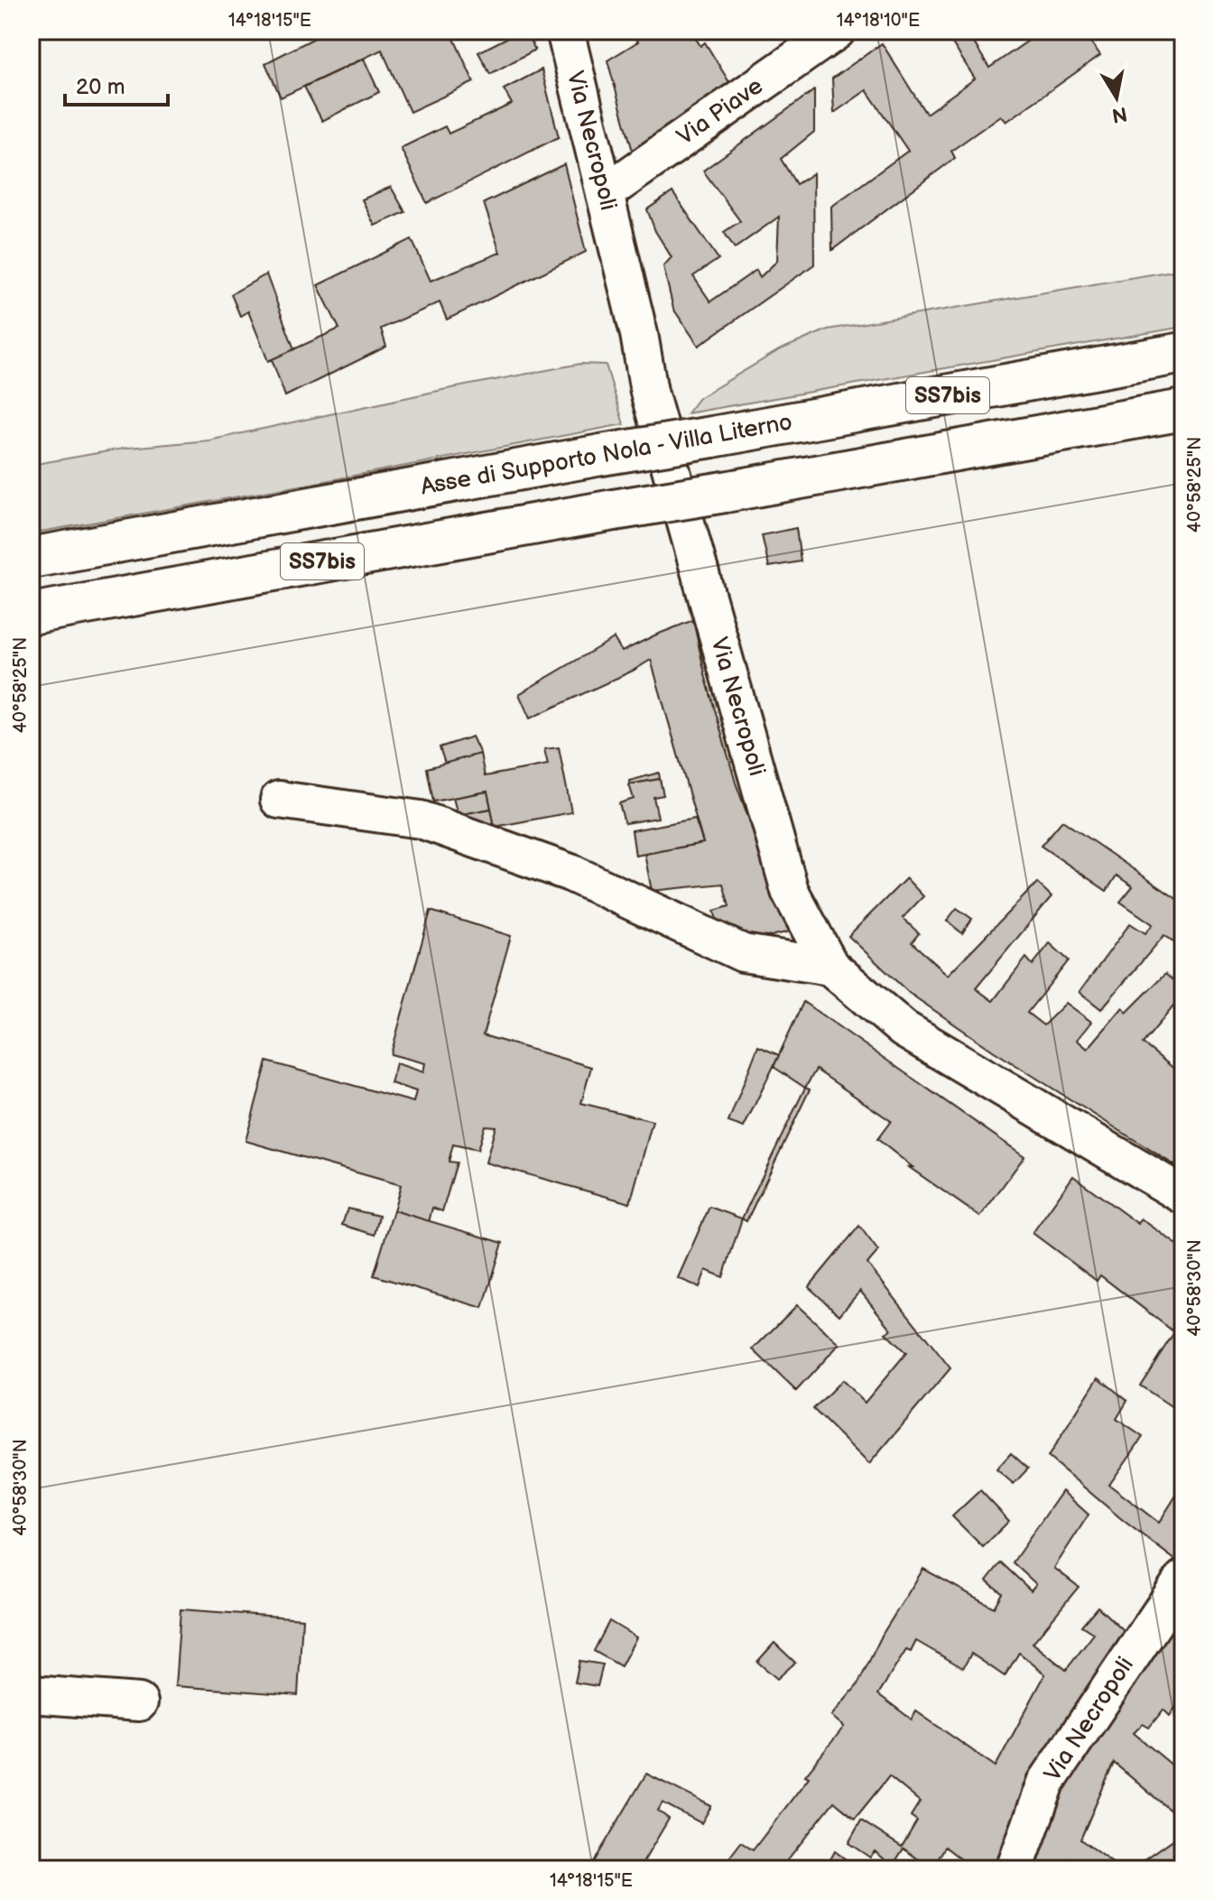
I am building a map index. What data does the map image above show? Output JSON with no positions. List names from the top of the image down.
{
  "streets": {
    "highway": ["SS7bis", "Asse di Supporto Nola - Villa Literno"],
    "street": ["Via Piave", "Via Necropoli"]
  },
  "crossings": [
    ["Via Piave", "Via Necropoli"]
  ],
  "scale_bar": "20 m",
  "north": "bottom",
  "coordinates": [
    "14°18'15\"E",
    "14°18'10\"E",
    "40°58'25\"N",
    "40°58'30\"N"
  ]
}
